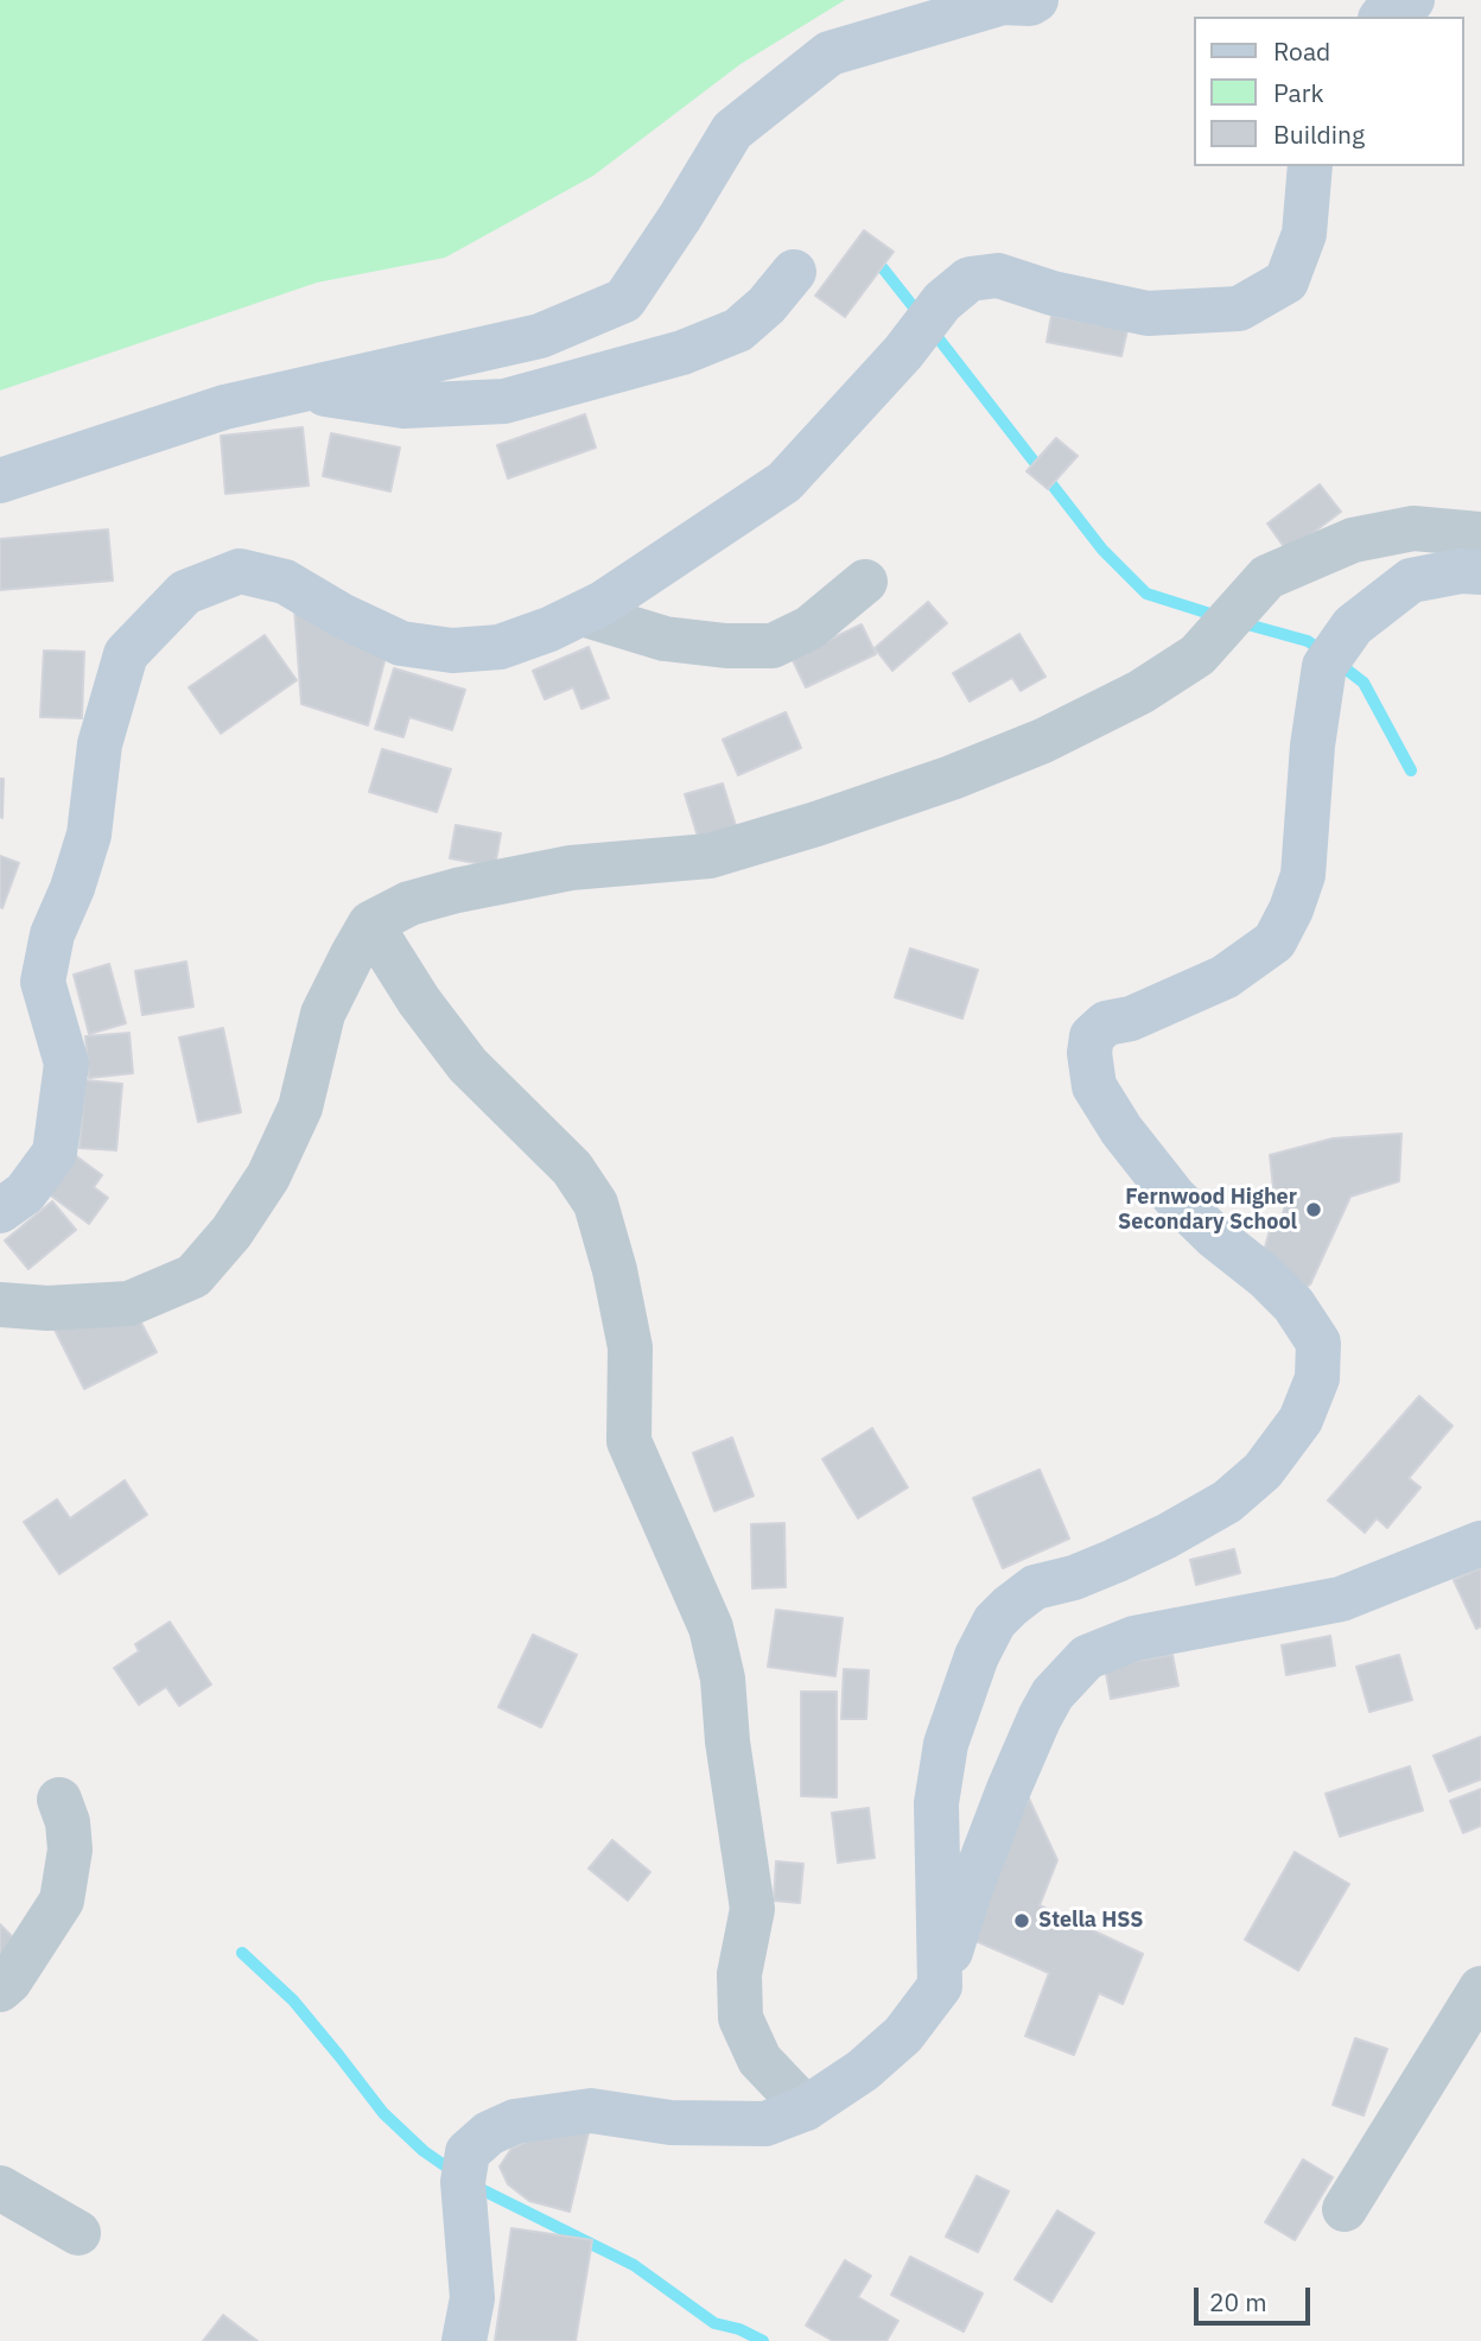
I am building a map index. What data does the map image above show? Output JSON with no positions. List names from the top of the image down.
{
  "places": ["Fernwood Higher Secondary School", "Stella HSS"],
  "legend": ["Road", "Park", "Building"],
  "scale_bar": "20 m"
}
